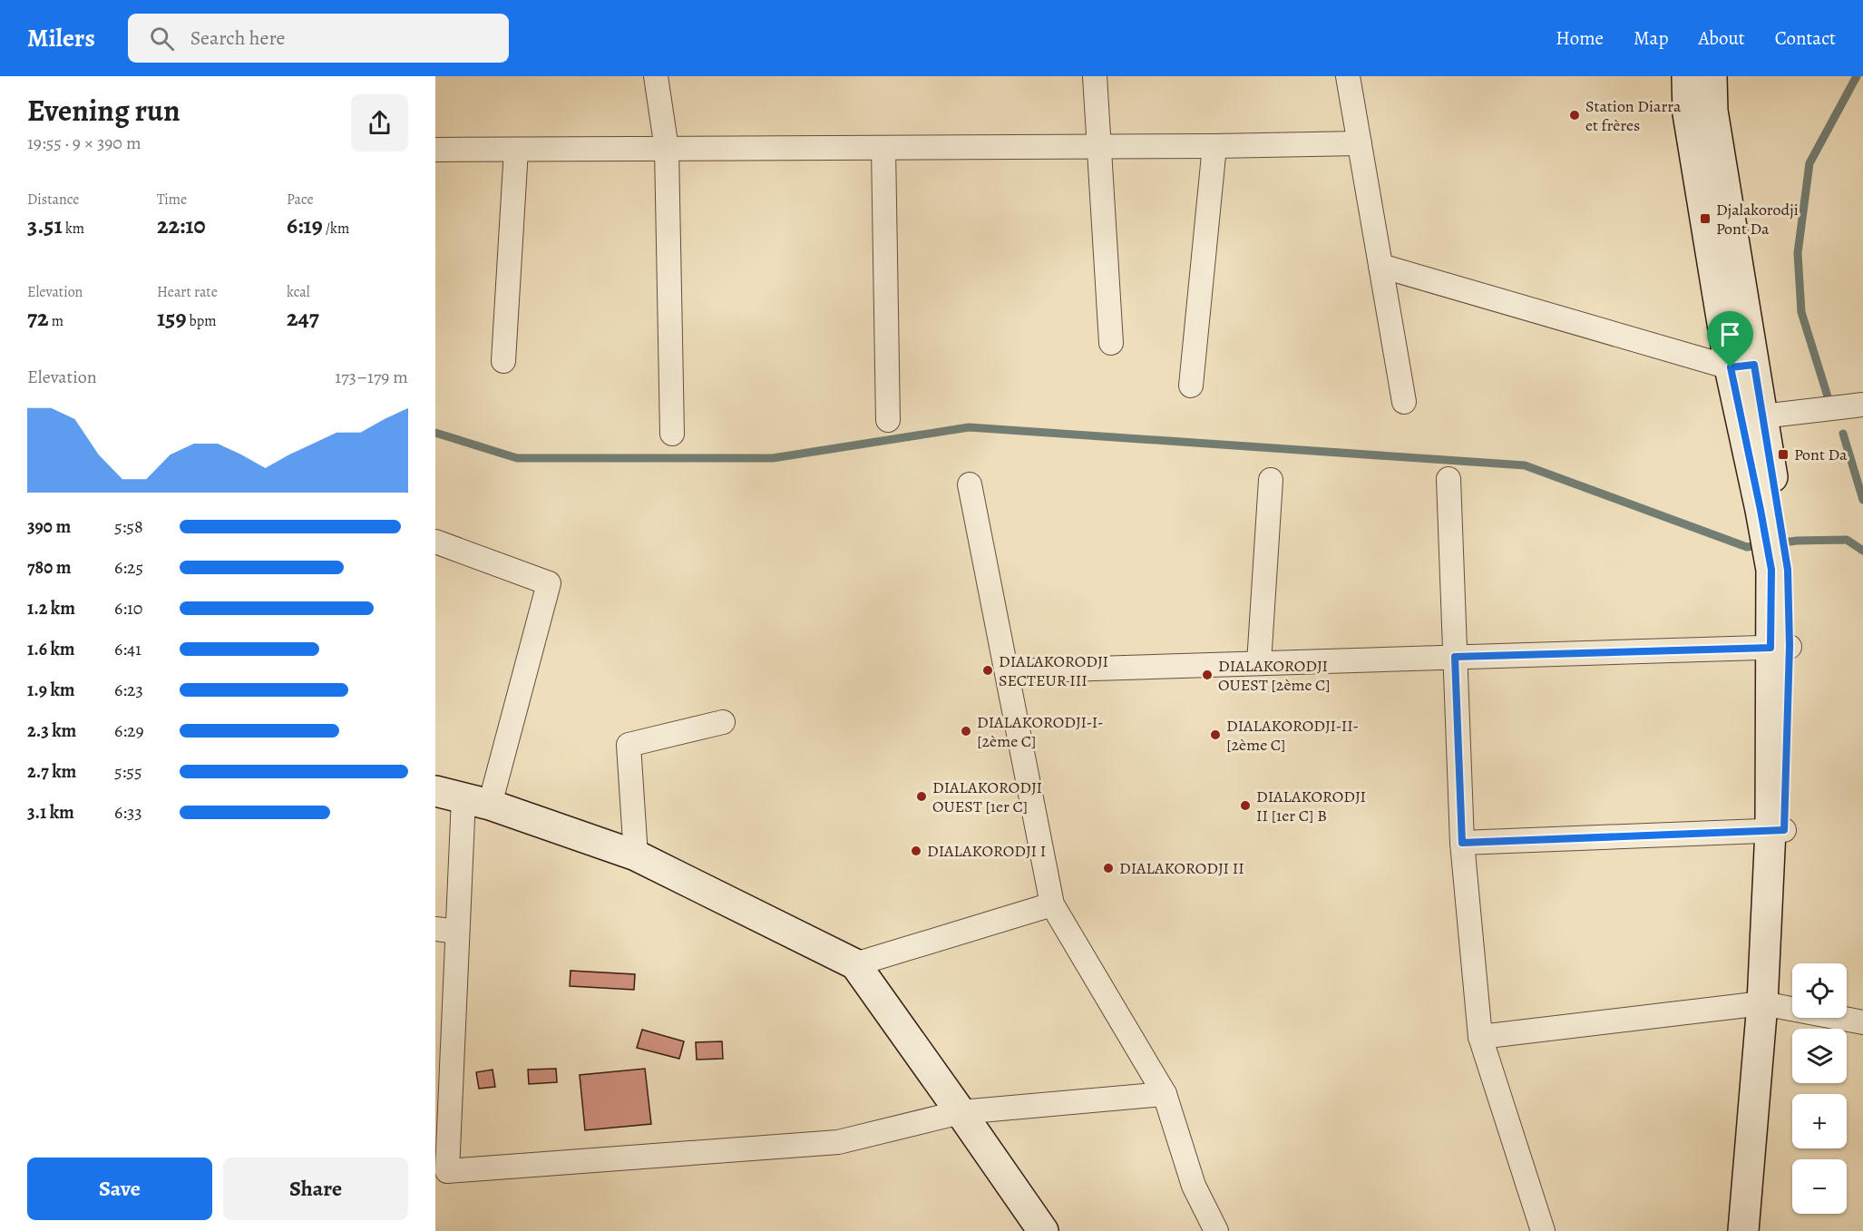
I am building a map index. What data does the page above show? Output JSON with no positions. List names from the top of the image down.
{
  "places": {
    "other": [
      "Station Diarra et frères",
      "DIALAKORODJI SECTEUR III",
      "DIALAKORODJI OUEST [2ème C]",
      "DIALAKORODJI-I- [2ème C]",
      "DIALAKORODJI-II- [2ème C]",
      "DIALAKORODJI OUEST [1er C]",
      "DIALAKORODJI II [1er C] B",
      "DIALAKORODJI I",
      "DIALAKORODJI II"
    ],
    "transit": ["Djalakorodji Pont Da", "Pont Da"]
  },
  "page": {
    "header": "Milers",
    "search": "Search here",
    "nav": [
      "Home",
      "Map",
      "About",
      "Contact"
    ],
    "heading": ["Evening run", "19:55 · 9 × 390 m"],
    "stats": [
      ["Distance", "3.51 km"],
      ["Time", "22:10"],
      ["Pace", "6:19 /km"],
      ["Elevation", "72 m"],
      ["Heart rate", "159 bpm"],
      ["kcal", "247"]
    ],
    "chart": ["Elevation", "173–179 m"],
    "list": [
      {
        "name": "390 m",
        "note": "5:58"
      },
      {
        "name": "780 m",
        "note": "6:25"
      },
      {
        "name": "1.2 km",
        "note": "6:10"
      },
      {
        "name": "1.6 km",
        "note": "6:41"
      },
      {
        "name": "1.9 km",
        "note": "6:23"
      },
      {
        "name": "2.3 km",
        "note": "6:29"
      },
      {
        "name": "2.7 km",
        "note": "5:55"
      },
      {
        "name": "3.1 km",
        "note": "6:33"
      }
    ],
    "map_buttons": ["+", "−"],
    "buttons": ["Save", "Share"]
  }
}
